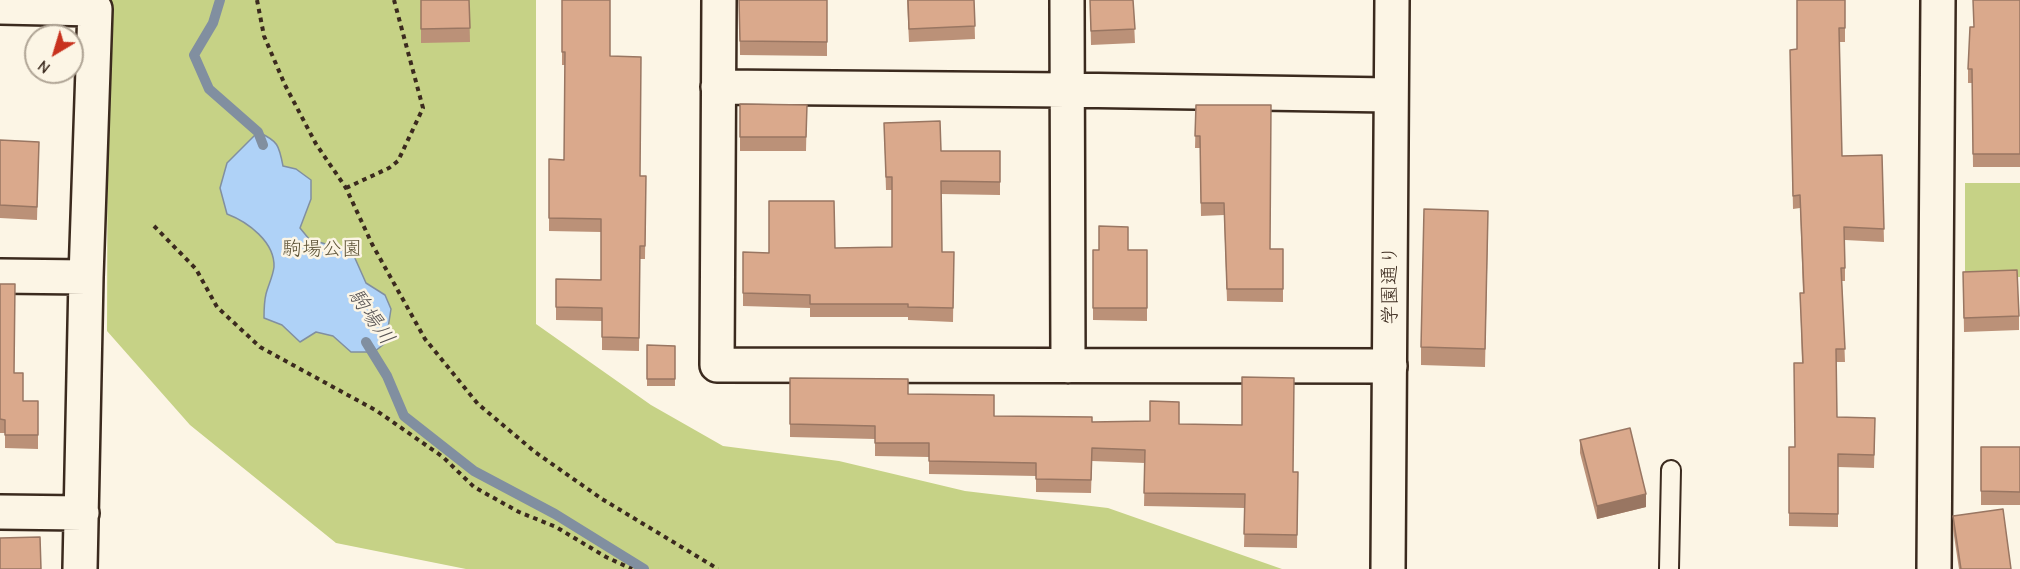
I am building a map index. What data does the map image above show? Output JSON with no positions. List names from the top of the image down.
{
  "streets": {
    "street": ["学園通り"]
  },
  "water": ["駒場川"],
  "parks": ["駒場公園"],
  "north": "bottom left"
}
